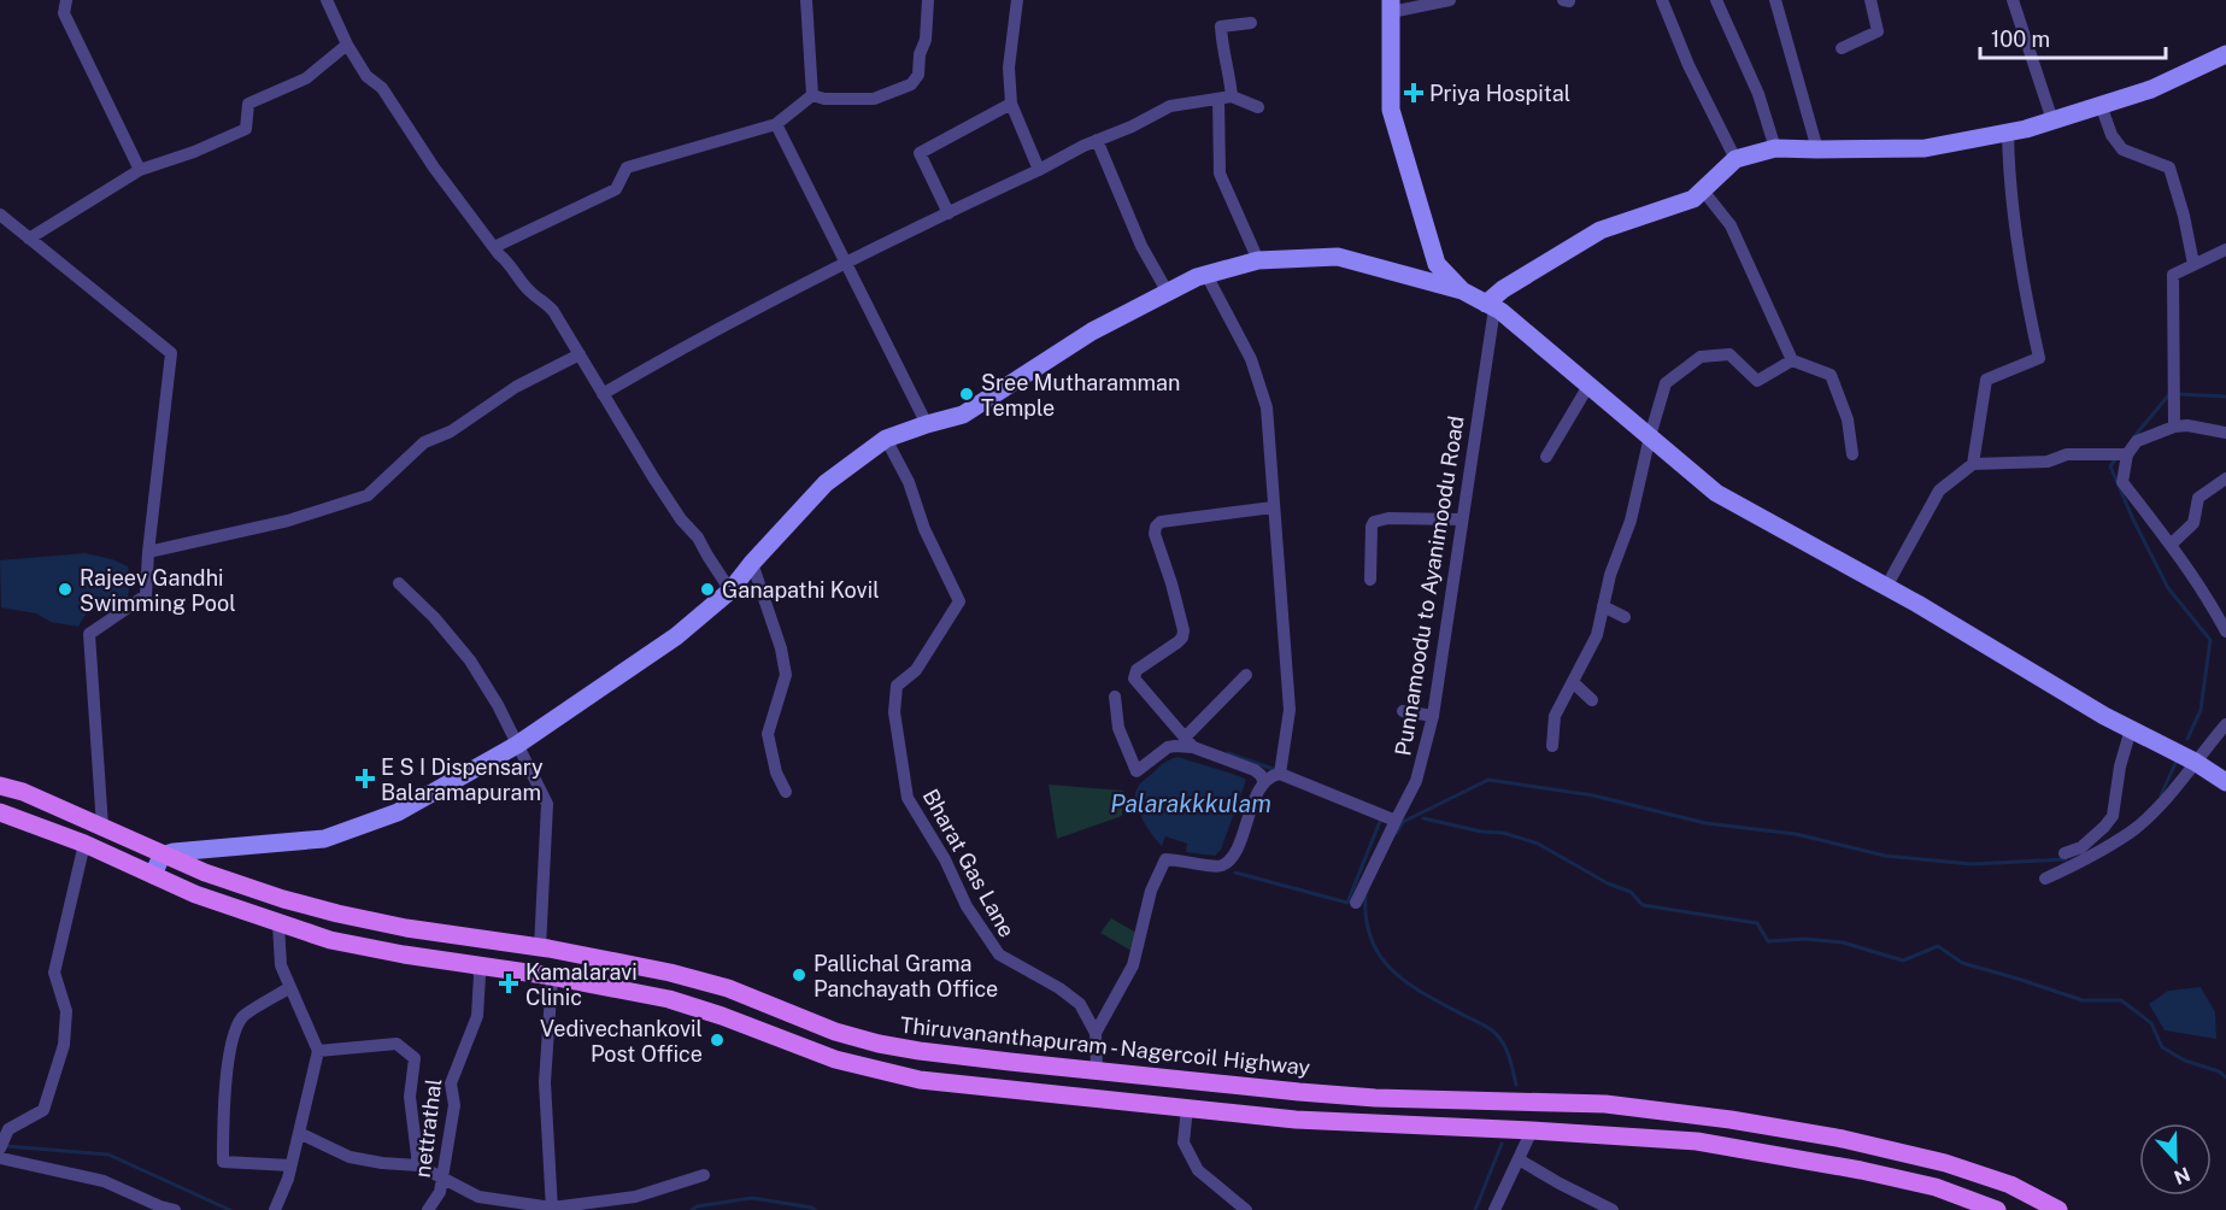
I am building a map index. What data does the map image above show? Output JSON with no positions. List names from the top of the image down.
{
  "streets": {
    "main road": ["Thiruvananthapuram - Nagercoil Highway"],
    "street": ["Punnamoodu to Ayanimoodu Road", "Bharat Gas Lane", "nettrathal"]
  },
  "water": ["Palarakkkulam"],
  "places": {
    "health": ["Priya Hospital", "E S I Dispensary Balaramapuram", "Kamalaravi Clinic"],
    "other": [
      "Sree Mutharamman Temple",
      "Rajeev Gandhi Swimming Pool",
      "Ganapathi Kovil",
      "Pallichal Grama Panchayath Office",
      "Vedivechankovil Post Office"
    ]
  },
  "scale_bar": "100 m",
  "north": "bottom"
}
